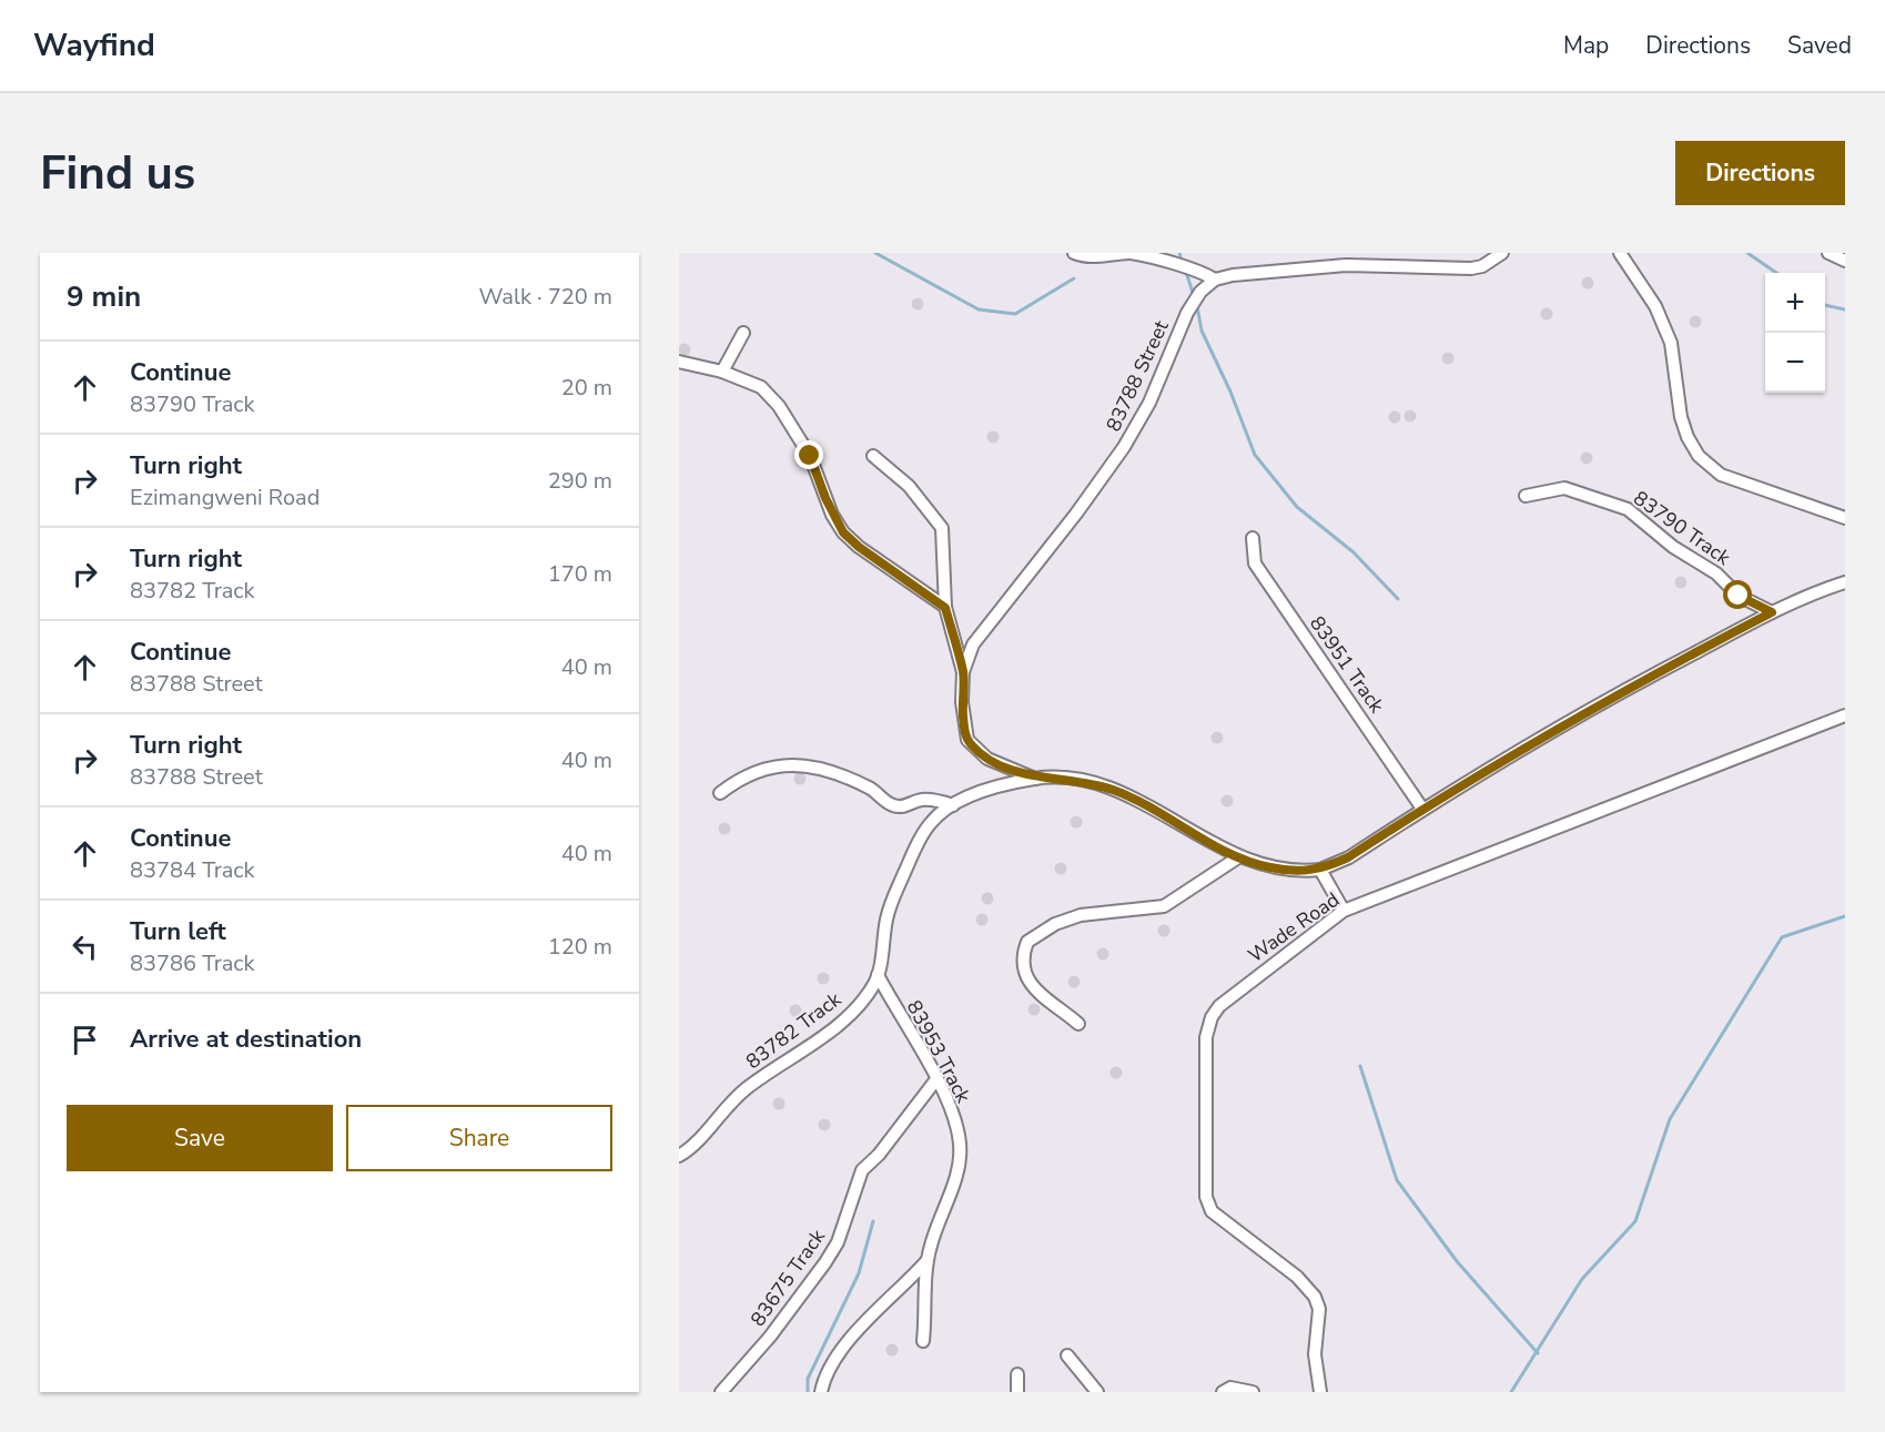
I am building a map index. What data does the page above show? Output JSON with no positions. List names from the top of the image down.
{
  "streets": {
    "street": [
      "83788 Street",
      "83790 Track",
      "83951 Track",
      "Wade Road",
      "83782 Track",
      "83953 Track",
      "83675 Track"
    ]
  },
  "crossings": [
    ["83788 Street", "83782 Track"],
    ["83782 Track", "83953 Track"],
    ["83953 Track", "83675 Track"]
  ],
  "page": {
    "header": "Wayfind",
    "nav": ["Map", "Directions", "Saved"],
    "buttons": [
      "Directions",
      ["Save", "Share"]
    ],
    "title": "Find us",
    "heading": ["9 min", "Walk · 720 m"],
    "map_buttons": ["+", "−"],
    "list": [
      ["Continue", "83790 Track", "20 m"],
      ["Turn right", "Ezimangweni Road", "290 m"],
      ["Turn right", "83782 Track", "170 m"],
      ["Continue", "83788 Street", "40 m"],
      ["Turn right", "83788 Street", "40 m"],
      ["Continue", "83784 Track", "40 m"],
      ["Turn left", "83786 Track", "120 m"],
      "Arrive at destination"
    ]
  }
}
